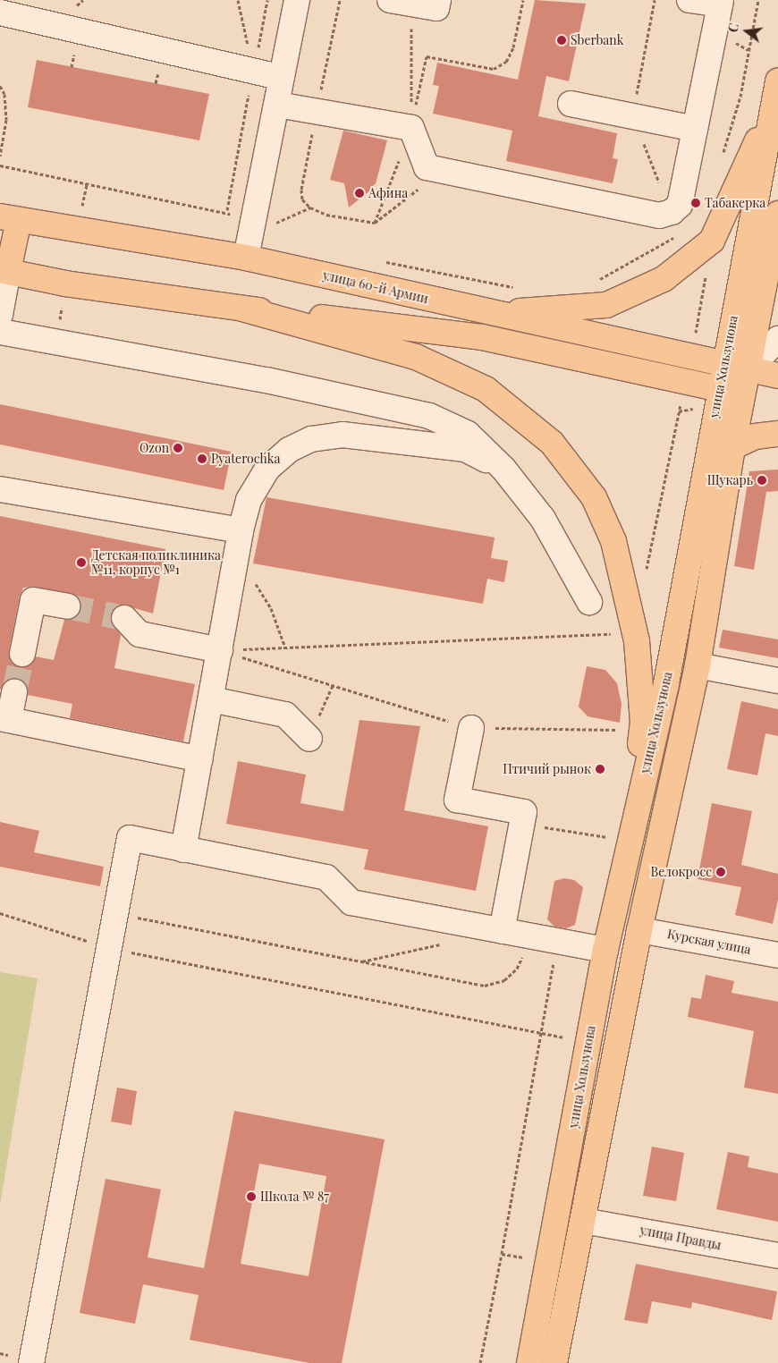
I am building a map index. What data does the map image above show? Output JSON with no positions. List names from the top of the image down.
{
  "streets": {
    "main road": ["улица 60-й Армии", "улица Хользунова"],
    "street": ["Курская улица", "улица Правды"]
  },
  "crossings": [
    ["улица 60-й Армии", "улица Хользунова"],
    ["улица Хользунова", "Курская улица"],
    ["улица Хользунова", "улица Правды"]
  ],
  "places": [
    "Sberbank",
    "Афина",
    "Табакерка",
    "Ozon",
    "Pyaterochka",
    "Щукарь",
    "Детская поликлиника №11, корпус №1",
    "Птичий рынок",
    "Велокросс",
    "Школа № 87"
  ],
  "north": "left"
}
